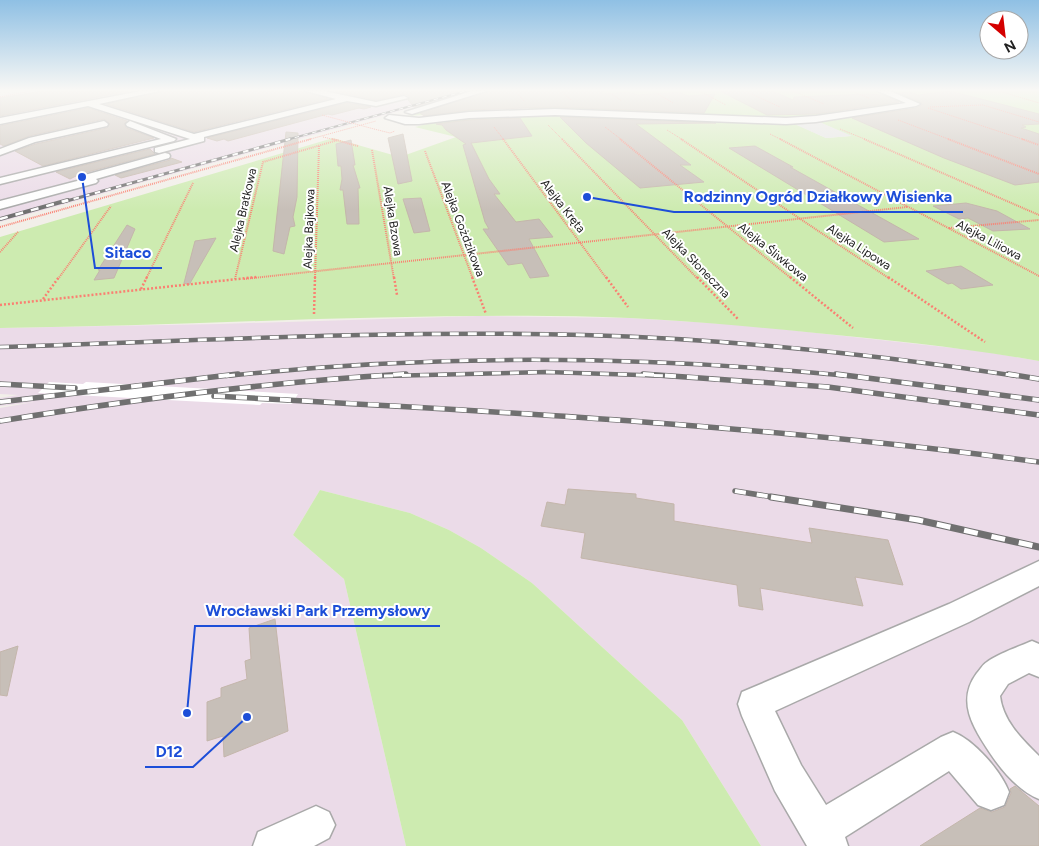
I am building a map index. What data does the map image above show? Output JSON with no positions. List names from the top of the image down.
{
  "streets": {
    "path": [
      "Alejka Kręta",
      "Alejka Bratkowa",
      "Alejka Bzowa",
      "Alejka Bajkowa",
      "Alejka Gożdzikowa",
      "Alejka Liliowa",
      "Alejka Lipowa",
      "Alejka Śliwkowa",
      "Alejka Słoneczna"
    ]
  },
  "crossings": [
    ["Alejka Bratkowa", "Alejka Bajkowa"]
  ],
  "places": [
    "Sitaco",
    "Rodzinny Ogród Działkowy Wisienka",
    "Wrocławski Park Przemysłowy",
    "D12"
  ],
  "north": "bottom right"
}
